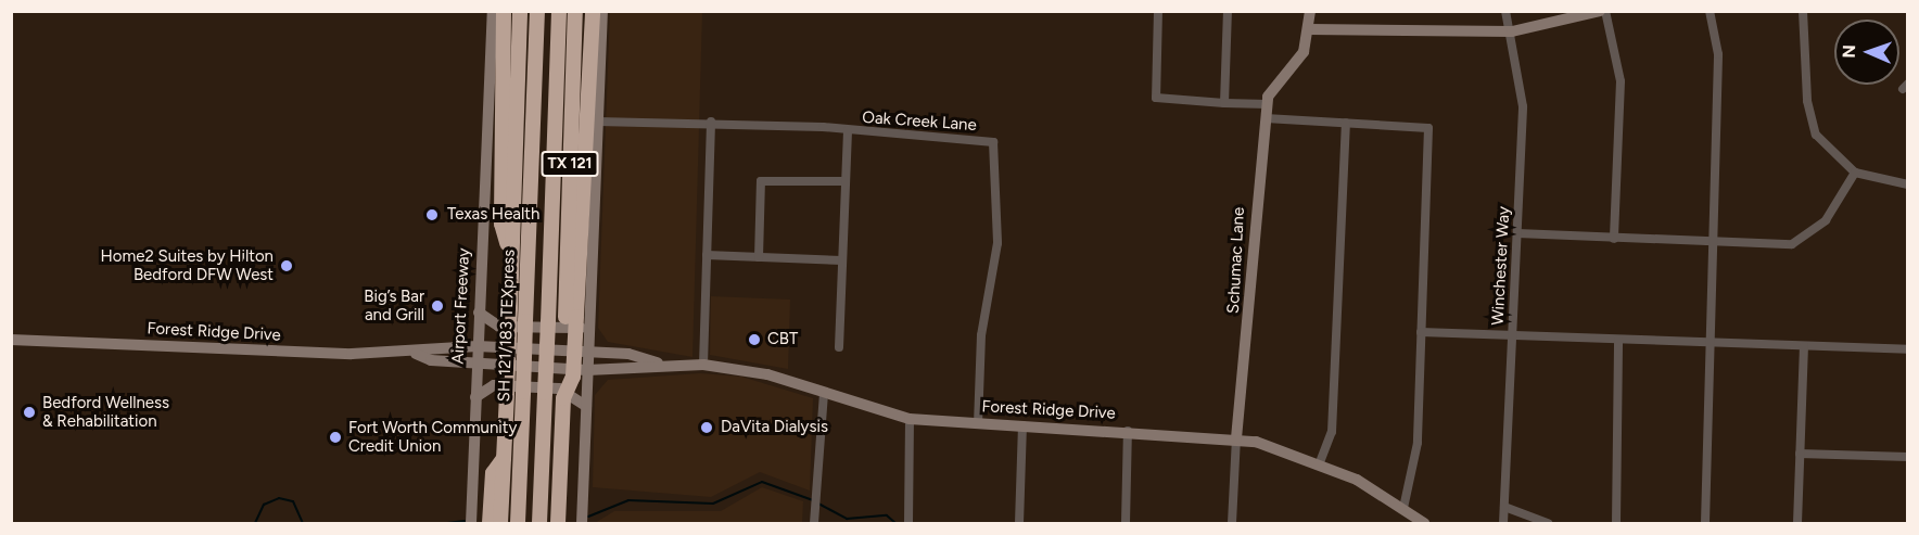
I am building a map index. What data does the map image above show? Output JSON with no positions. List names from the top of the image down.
{
  "streets": {
    "highway": ["TX 121", "SH 121/183 TEXpress"],
    "main road": ["Schumac Lane", "Airport Freeway", "Forest Ridge Drive"],
    "street": ["Oak Creek Lane", "Winchester Way"]
  },
  "crossings": [
    ["Oak Creek Lane", "Forest Ridge Drive"],
    ["Schumac Lane", "Forest Ridge Drive"],
    ["Airport Freeway", "Forest Ridge Drive"]
  ],
  "places": [
    "Texas Health",
    "Home2 Suites by Hilton Bedford DFW West",
    "Big’s Bar and Grill",
    "CBT",
    "Bedford Wellness & Rehabilitation",
    "DaVita Dialysis",
    "Fort Worth Community Credit Union"
  ],
  "north": "left"
}
